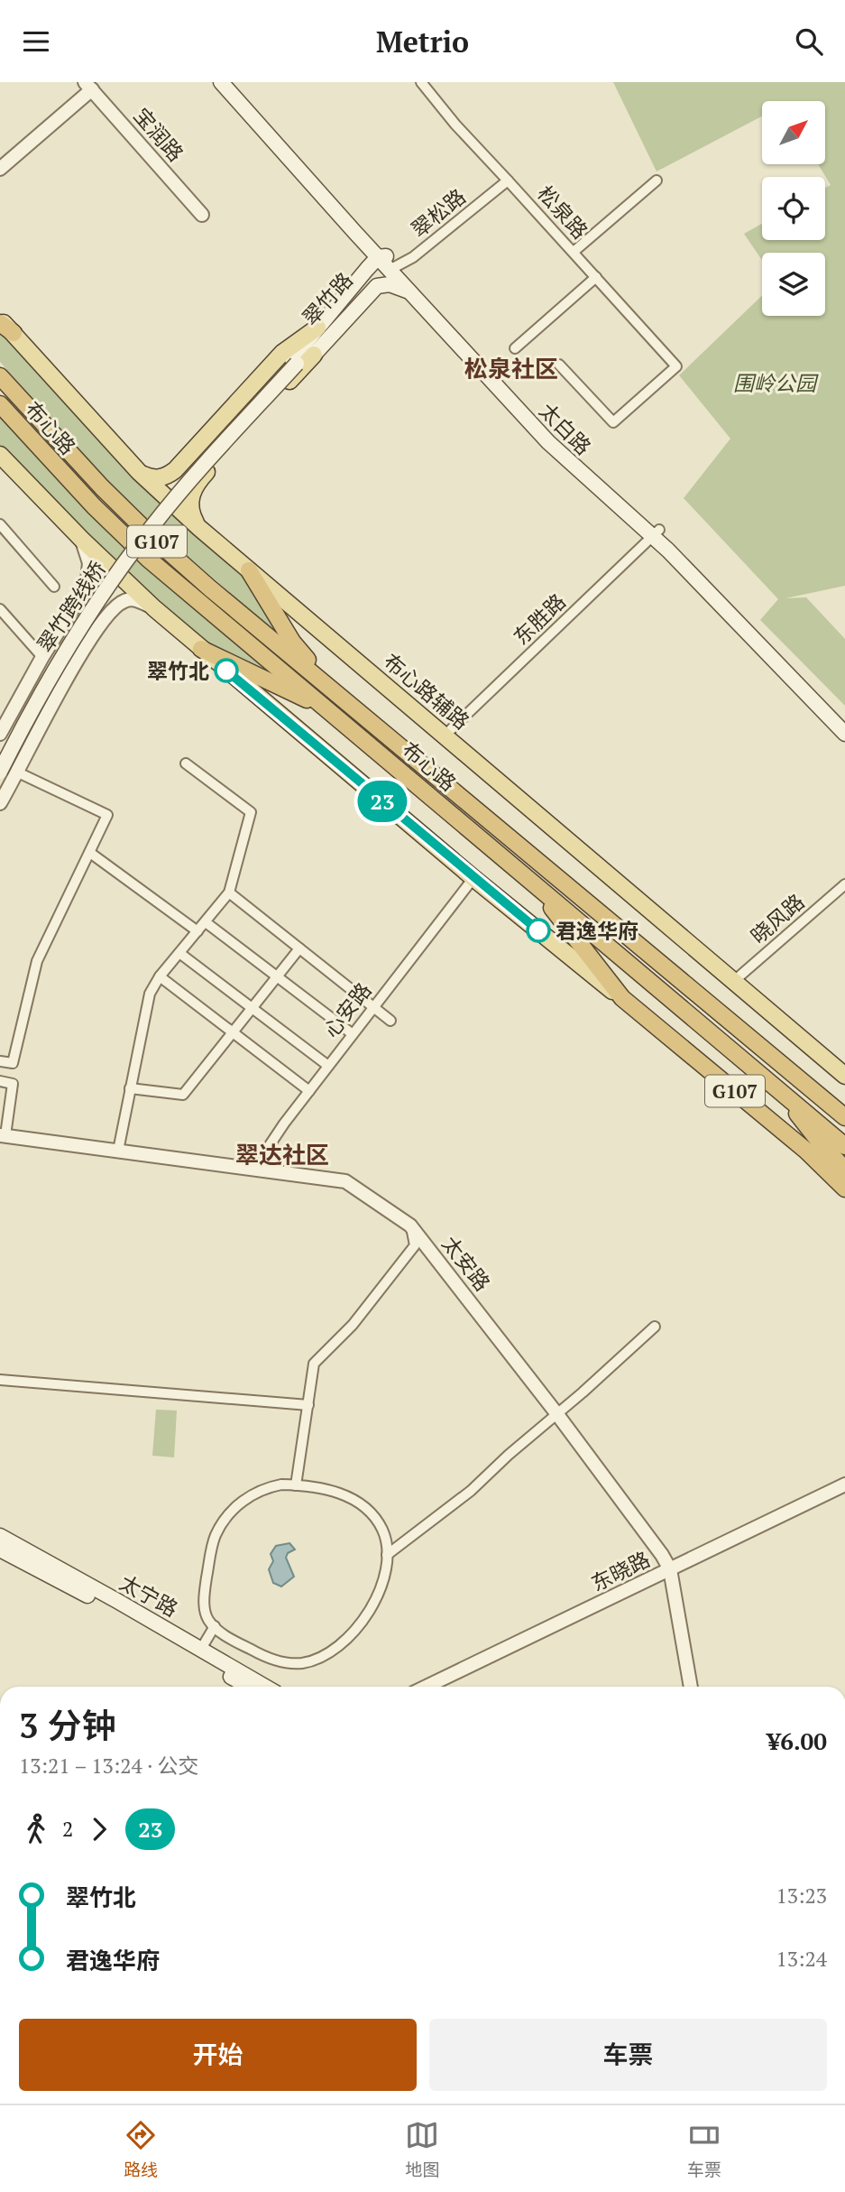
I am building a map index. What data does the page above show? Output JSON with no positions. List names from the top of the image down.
{
  "streets": {
    "highway": ["布心路", "G107"],
    "main road": [
      "翠竹路",
      "太白路",
      "翠竹跨线桥",
      "布心路辅路",
      "太宁路"
    ],
    "street": [
      "宝润路",
      "松泉路",
      "翠松路",
      "东胜路",
      "晓风路",
      "心安路",
      "太安路",
      "东晓路"
    ]
  },
  "crossings": [
    ["松泉路", "翠松路"],
    ["翠松路", "翠竹路"],
    ["翠松路", "太白路"],
    ["翠竹路", "太白路"],
    ["翠竹路", "翠竹跨线桥"],
    ["布心路", "G107"],
    ["太白路", "东胜路"],
    ["东胜路", "布心路辅路"],
    ["布心路辅路", "晓风路"],
    ["心安路", "太安路"],
    ["太安路", "东晓路"]
  ],
  "districts": ["松泉社区", "翠达社区"],
  "parks": ["围岭公园"],
  "places": ["翠竹北", "君逸华府"],
  "lines": ["bus line 23"],
  "north": "top right",
  "page": {
    "header": "Metrio",
    "on_map": "23",
    "heading": ["3 分钟", "13:21 – 13:24 · 公交", "¥6.00"],
    "legs": ["2", "23"],
    "list": [
      {
        "name": "翠竹北",
        "value": "13:23"
      },
      {
        "name": "君逸华府",
        "value": "13:24"
      }
    ],
    "buttons": ["开始", "车票"],
    "tabs": ["路线", "地图", "车票"]
  }
}
